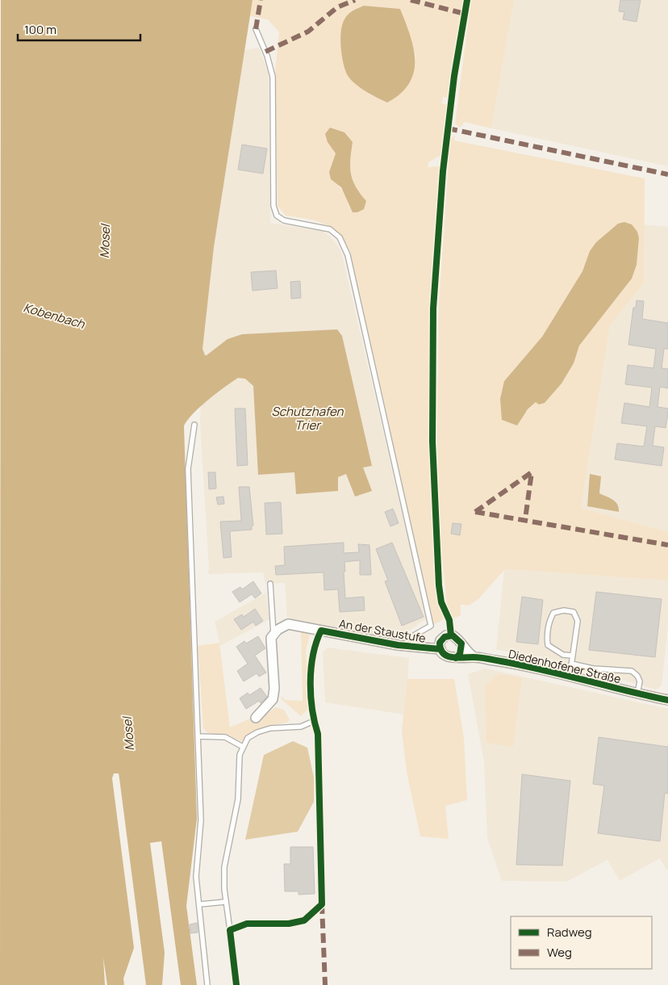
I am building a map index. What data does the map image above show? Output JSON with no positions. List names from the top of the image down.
{
  "streets": {
    "street": ["An der Staustufe", "Diedenhofener Straße"]
  },
  "crossings": [
    ["An der Staustufe", "Diedenhofener Straße"]
  ],
  "water": ["Mosel", "Kobenbach", "Schutzhafen Trier"],
  "legend": ["Radweg", "Weg"],
  "scale_bar": "100 m"
}
